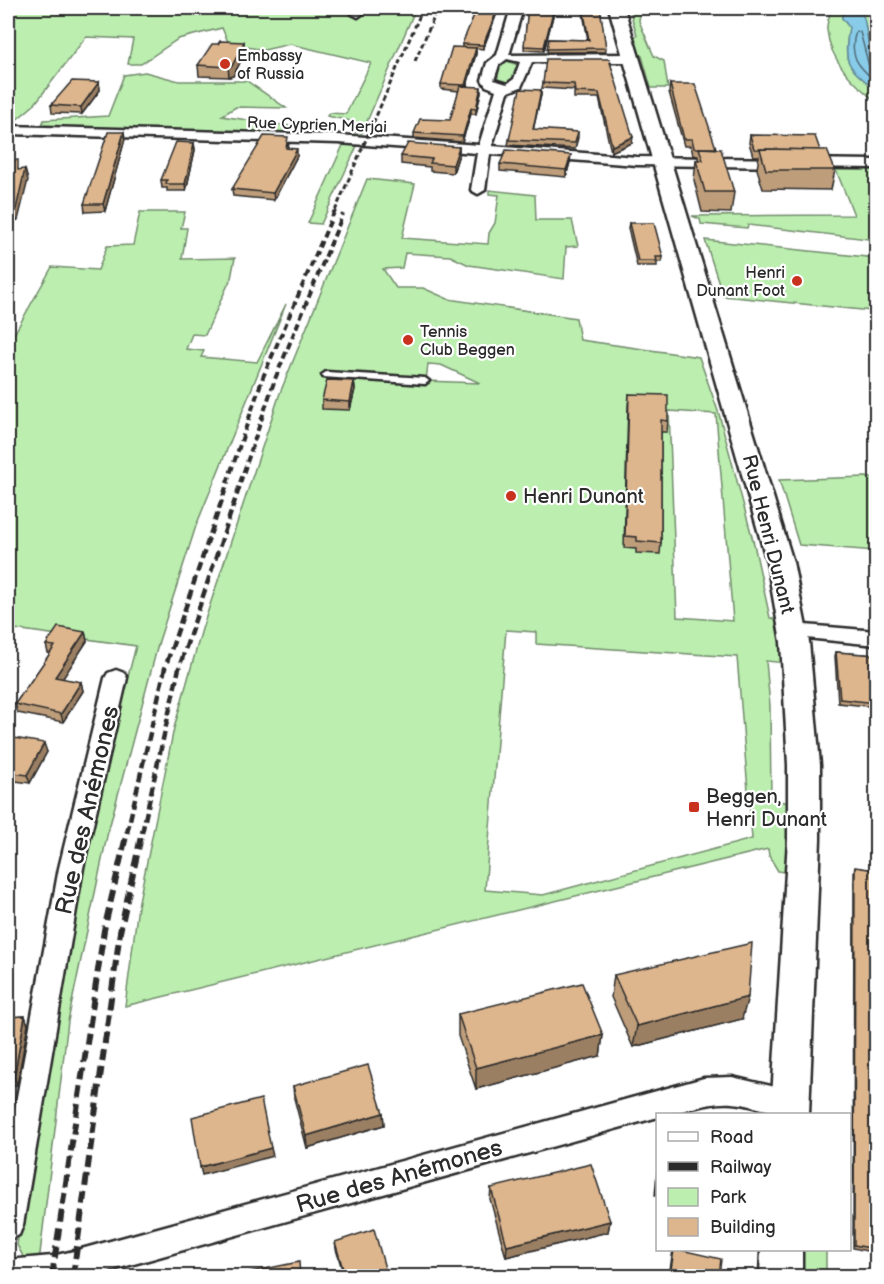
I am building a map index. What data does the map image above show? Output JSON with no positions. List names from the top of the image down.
{
  "streets": {
    "main road": ["Rue Henri Dunant"],
    "street": ["Rue Cyprien Merjai", "Rue des Anémones"]
  },
  "crossings": [
    ["Rue Cyprien Merjai", "Rue Henri Dunant"],
    ["Rue Henri Dunant", "Rue des Anémones"]
  ],
  "places": {
    "other": [
      "Embassy of Russia",
      "Henri Dunant Foot",
      "Tennis Club Beggen",
      "Henri Dunant"
    ],
    "transit": ["Beggen, Henri Dunant"]
  },
  "legend": [
    "Road",
    "Railway",
    "Park",
    "Building"
  ]
}
